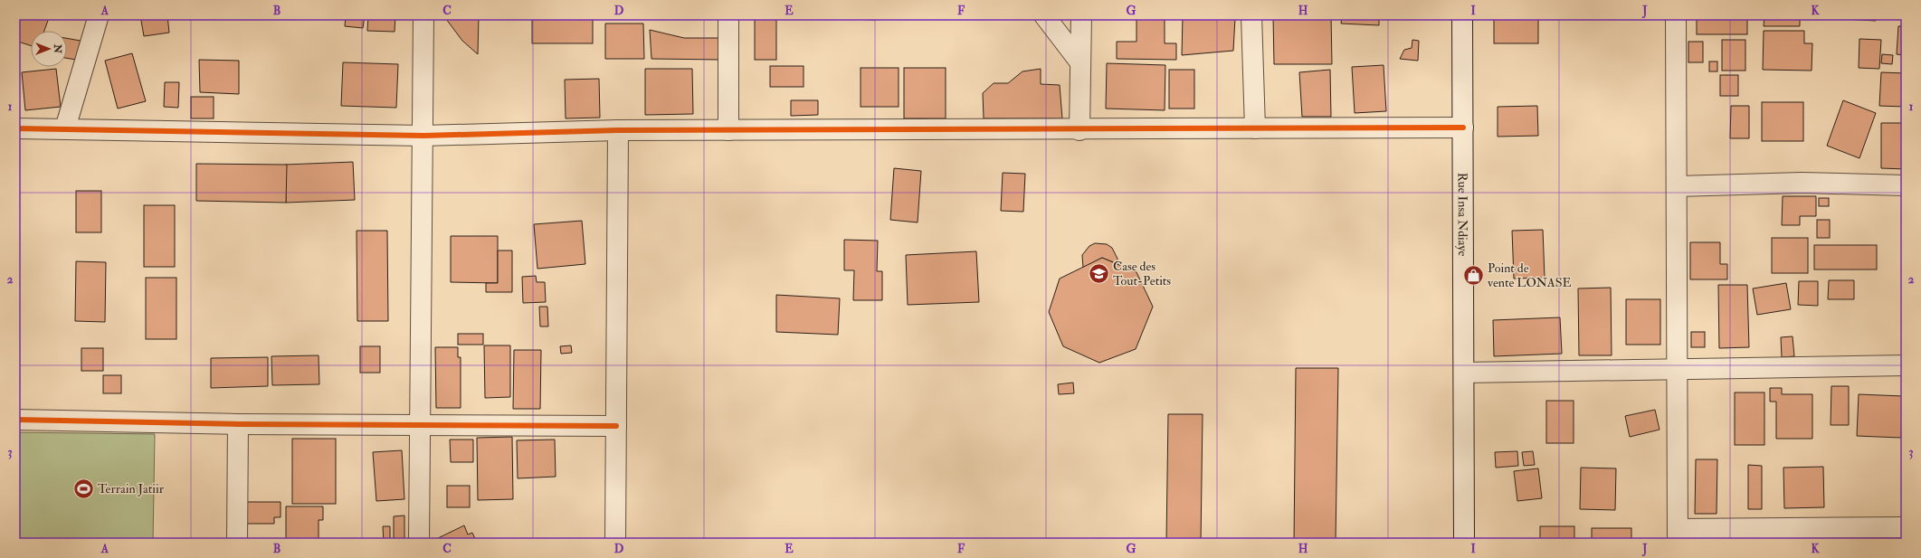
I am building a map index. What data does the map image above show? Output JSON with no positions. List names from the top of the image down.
{
  "streets": {
    "street": ["Rue Insa Ndiaye"]
  },
  "places": {
    "school or university": ["Case des Tout-Petits"],
    "shop": ["Point de vente LONASE"],
    "sports": ["Terrain Jatiir"]
  },
  "north": "right",
  "grid": {
    "columns": [
      "A",
      "B",
      "C",
      "D",
      "E",
      "F",
      "G",
      "H",
      "I",
      "J",
      "K"
    ],
    "rows": ["1", "2", "3"]
  }
}
